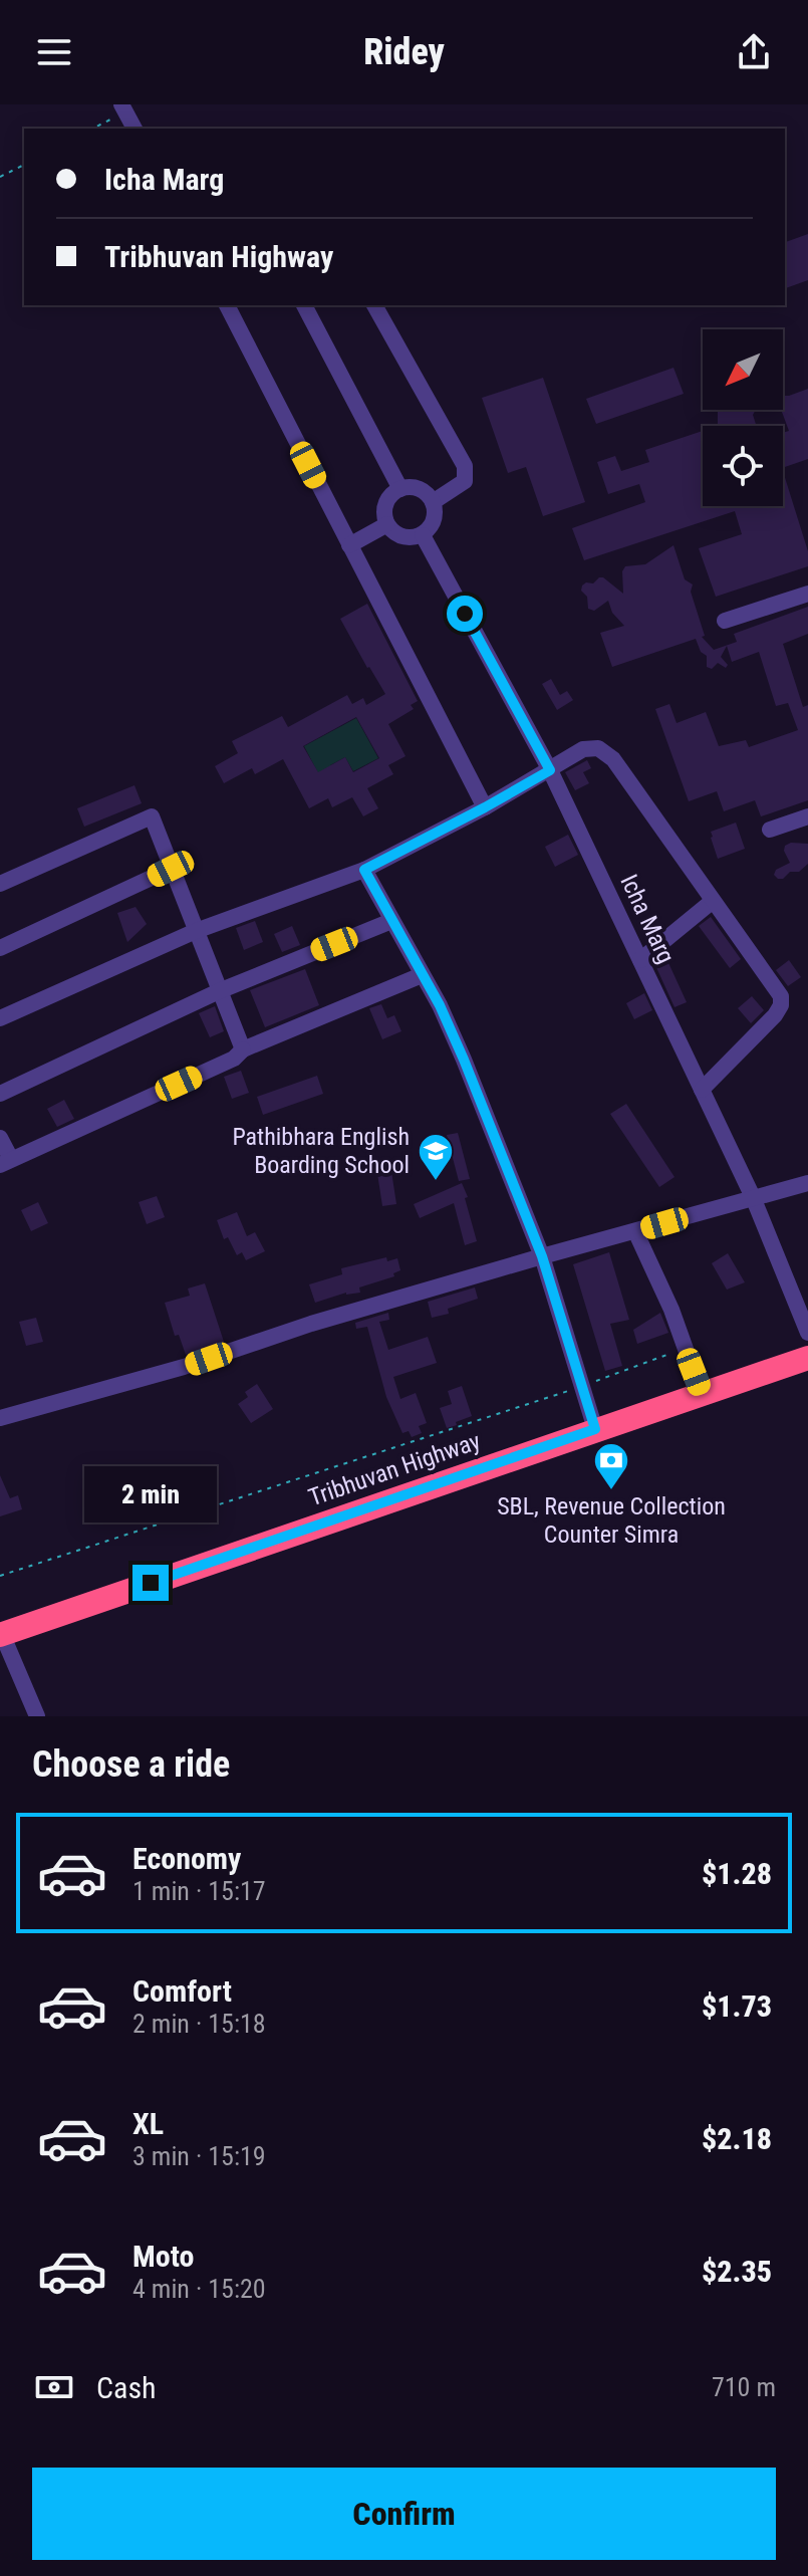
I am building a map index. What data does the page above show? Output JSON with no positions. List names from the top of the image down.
{
  "streets": {
    "highway": ["Tribhuvan Highway"],
    "street": ["Icha Marg"]
  },
  "places": {
    "school or university": ["Pathibhara English Boarding School"],
    "bank": ["SBL, Revenue Collection Counter Simra"]
  },
  "north": "bottom left",
  "page": {
    "header": "Ridey",
    "banner": ["Icha Marg", "Tribhuvan Highway"],
    "bubble": "2 min",
    "heading": "Choose a ride",
    "list": [
      {
        "name": "Economy",
        "note": "1 min · 15:17",
        "value": "$1.28"
      },
      {
        "name": "Comfort",
        "note": "2 min · 15:18",
        "value": "$1.73"
      },
      {
        "name": "XL",
        "note": "3 min · 15:19",
        "value": "$2.18"
      },
      {
        "name": "Moto",
        "note": "4 min · 15:20",
        "value": "$2.35"
      }
    ],
    "pay": ["Cash", "710 m"],
    "buttons": "Confirm"
  }
}
